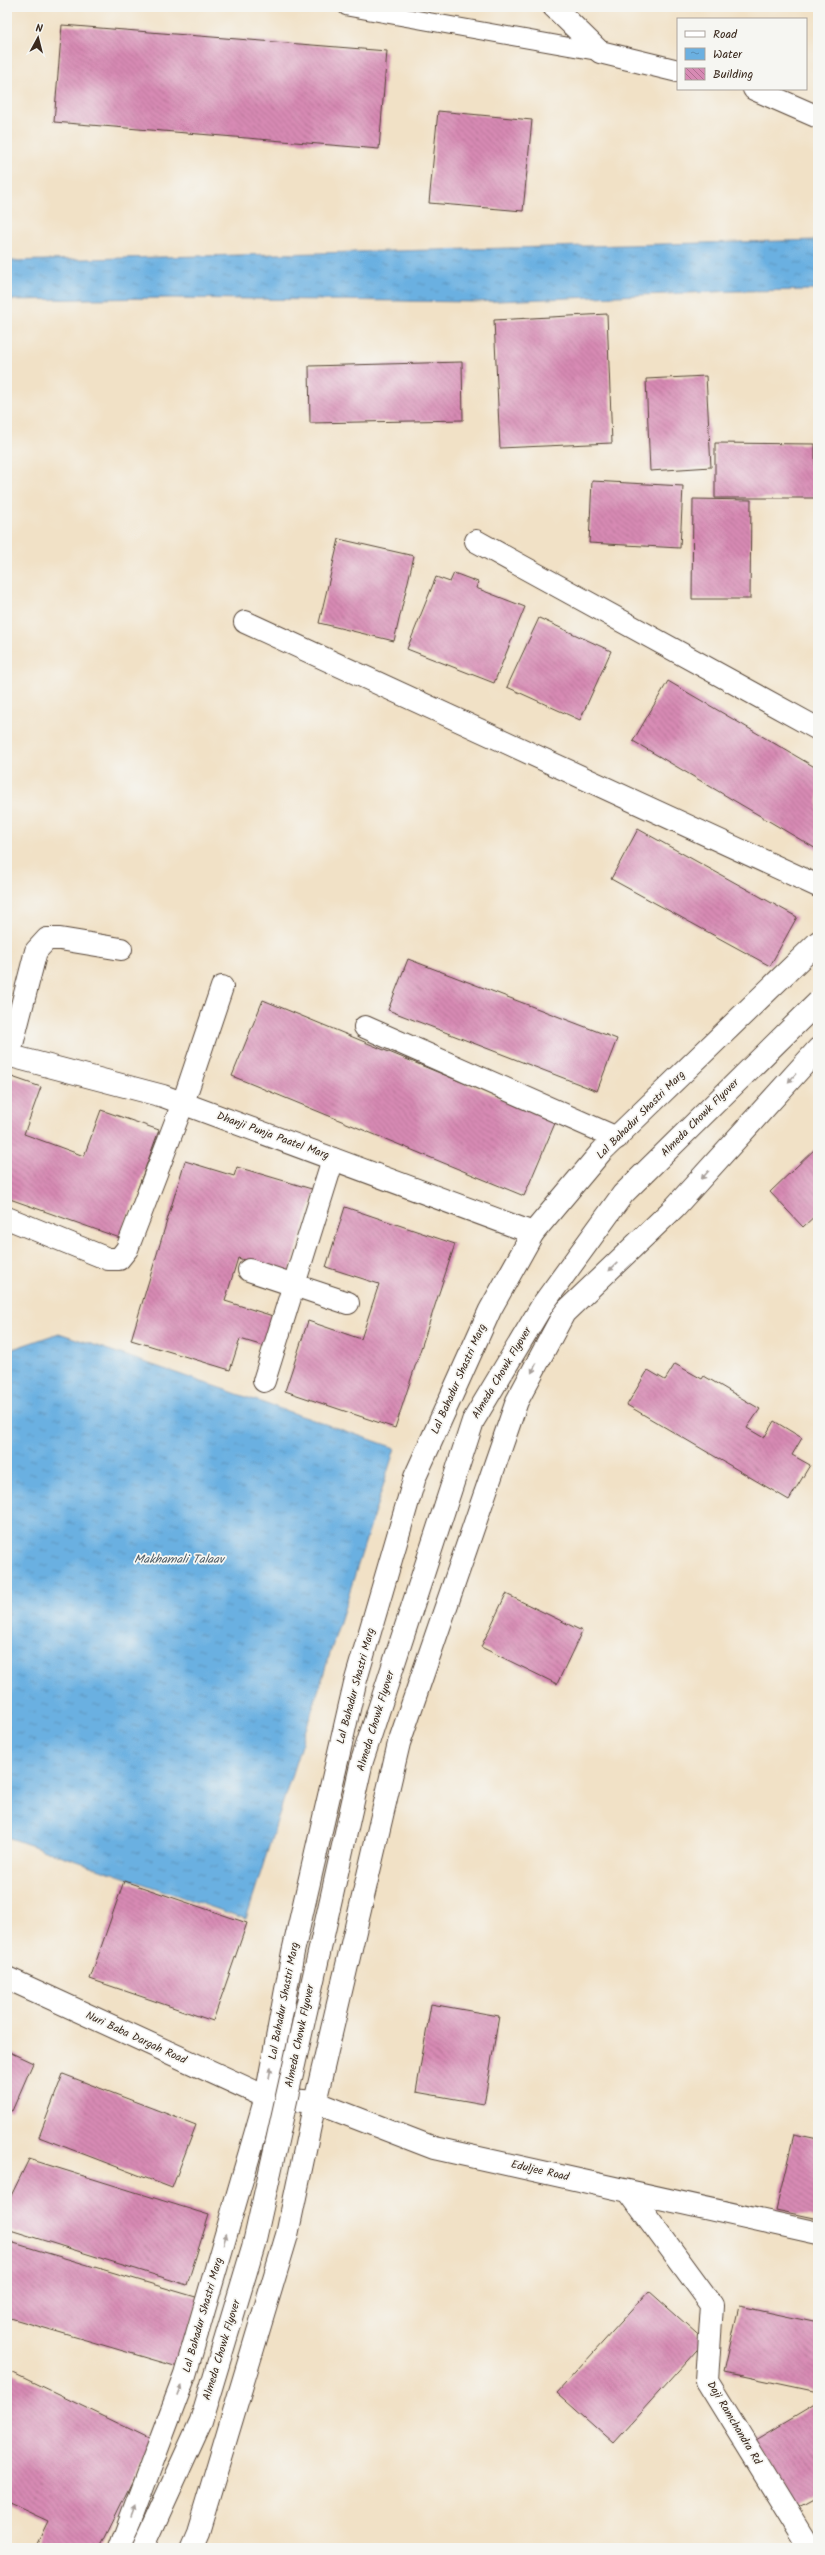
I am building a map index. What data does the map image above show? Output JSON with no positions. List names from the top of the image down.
{
  "streets": {
    "main road": [
      "Lal Bahadur Shastri Marg",
      "Almeda Chowk Flyover",
      "Dhanji Punja Paatel Marg",
      "Nuri Baba Dargah Road",
      "Eduljee Road",
      "Daji Ramchandra Rd"
    ]
  },
  "crossings": [
    ["Lal Bahadur Shastri Marg", "Dhanji Punja Paatel Marg"],
    ["Lal Bahadur Shastri Marg", "Nuri Baba Dargah Road"],
    ["Lal Bahadur Shastri Marg", "Eduljee Road"],
    ["Nuri Baba Dargah Road", "Eduljee Road"],
    ["Eduljee Road", "Daji Ramchandra Rd"]
  ],
  "water": ["Makhamali Talaav"],
  "legend": ["Road", "Water", "Building"],
  "north": "top"
}
